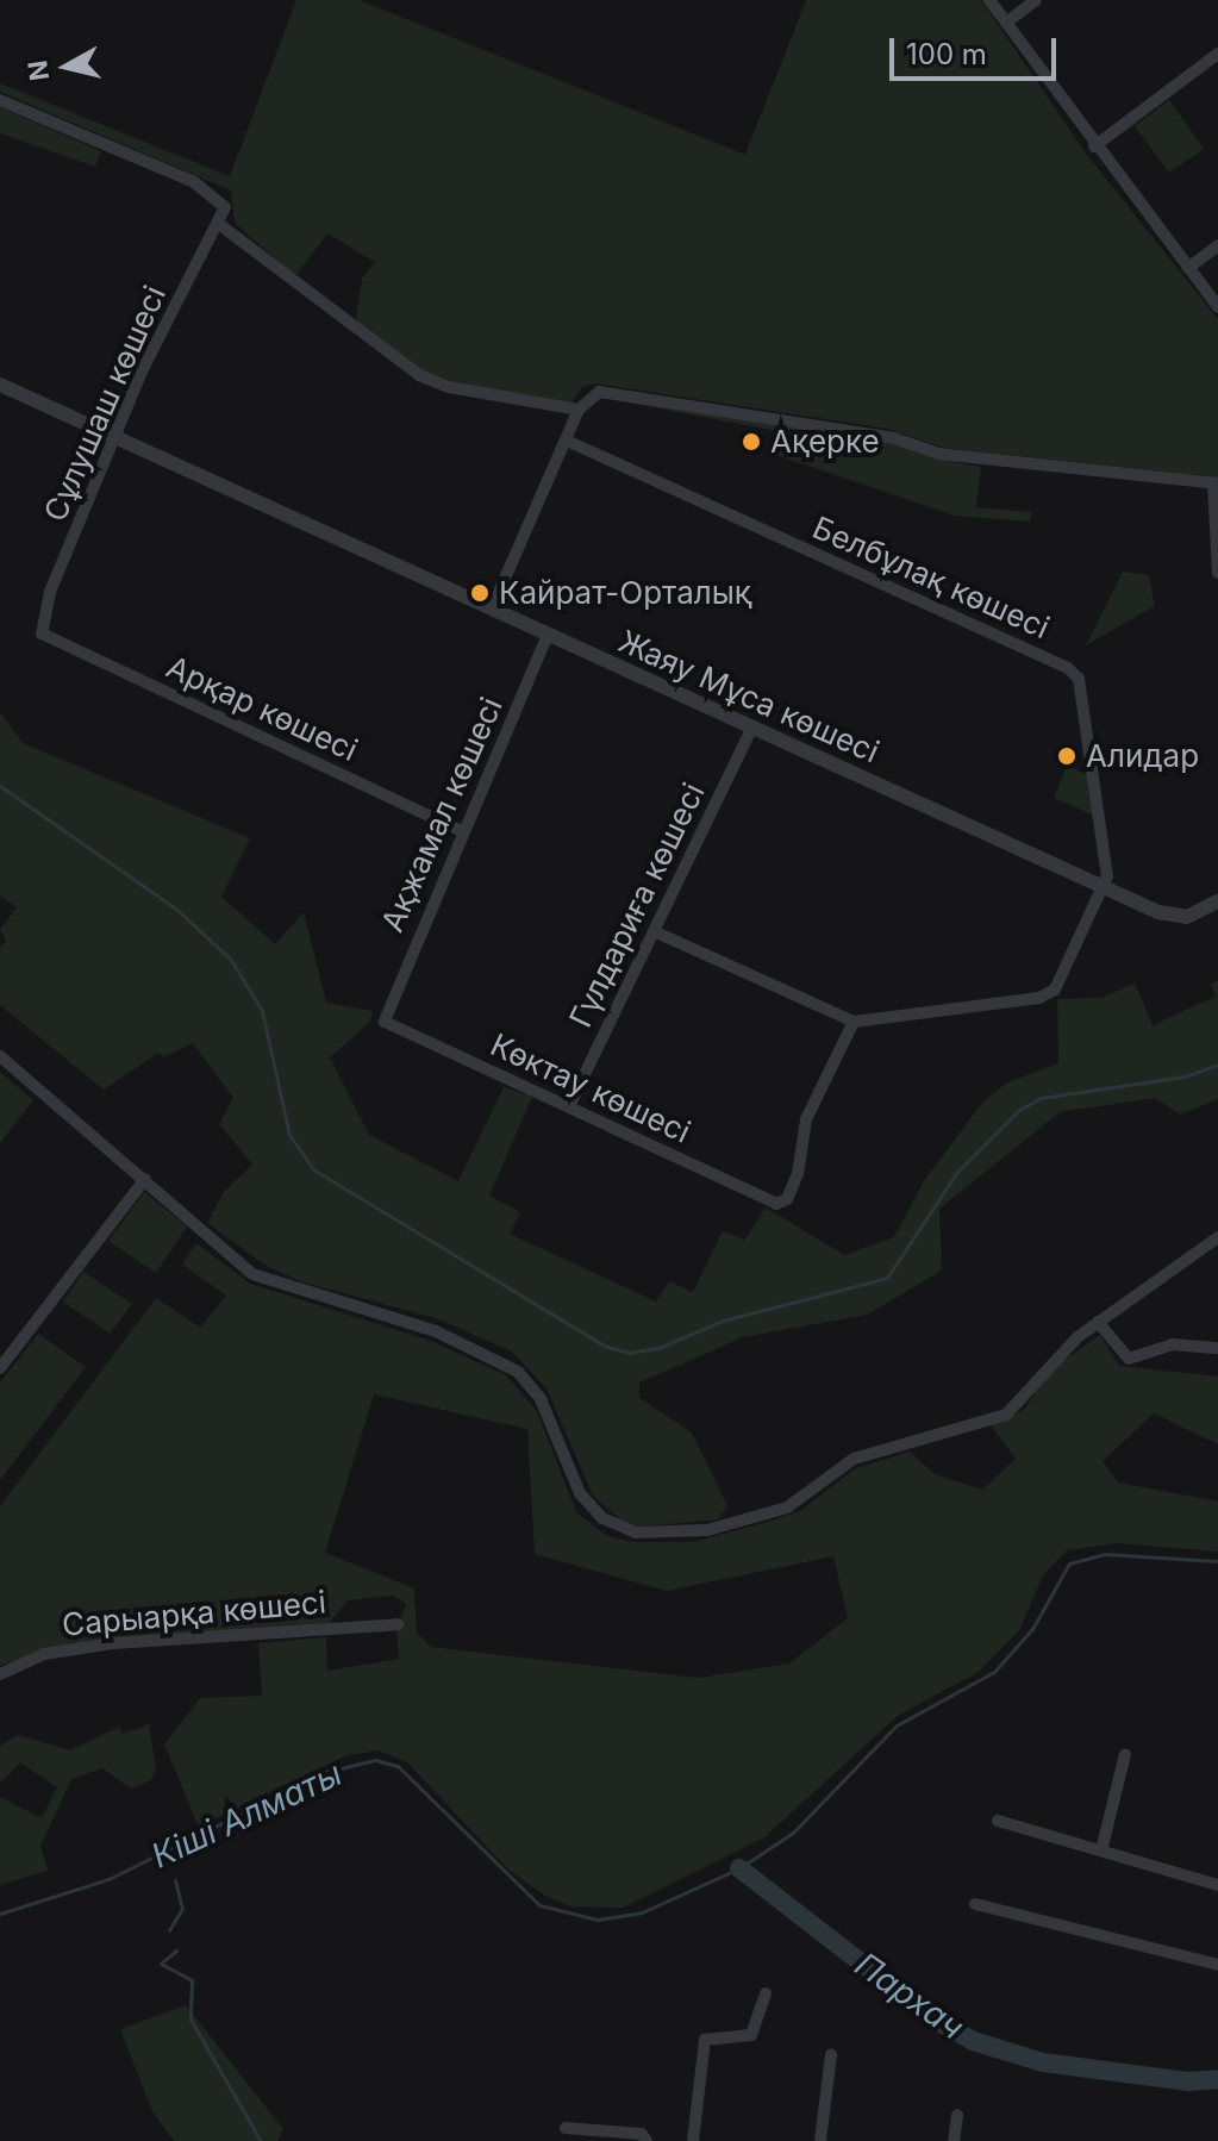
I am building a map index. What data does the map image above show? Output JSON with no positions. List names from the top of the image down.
{
  "streets": {
    "street": [
      "Сұлушаш көшесі",
      "Белбұлақ көшесі",
      "Жаяу Мұса көшесі",
      "Арқар көшесі",
      "Ақжамал көшесі",
      "Гүлдариға көшесі",
      "Көктау көшесі",
      "Сарыарқа көшесі"
    ]
  },
  "crossings": [
    ["Сұлушаш көшесі", "Жаяу Мұса көшесі"],
    ["Сұлушаш көшесі", "Арқар көшесі"],
    ["Белбұлақ көшесі", "Жаяу Мұса көшесі"],
    ["Жаяу Мұса көшесі", "Ақжамал көшесі"],
    ["Жаяу Мұса көшесі", "Гүлдариға көшесі"],
    ["Арқар көшесі", "Ақжамал көшесі"],
    ["Ақжамал көшесі", "Көктау көшесі"],
    ["Гүлдариға көшесі", "Көктау көшесі"]
  ],
  "water": ["Кіші Алматы", "Пархач"],
  "places": ["Ақерке", "Кайрат-Орталық", "Алидар"],
  "scale_bar": "100 m",
  "north": "left"
}
